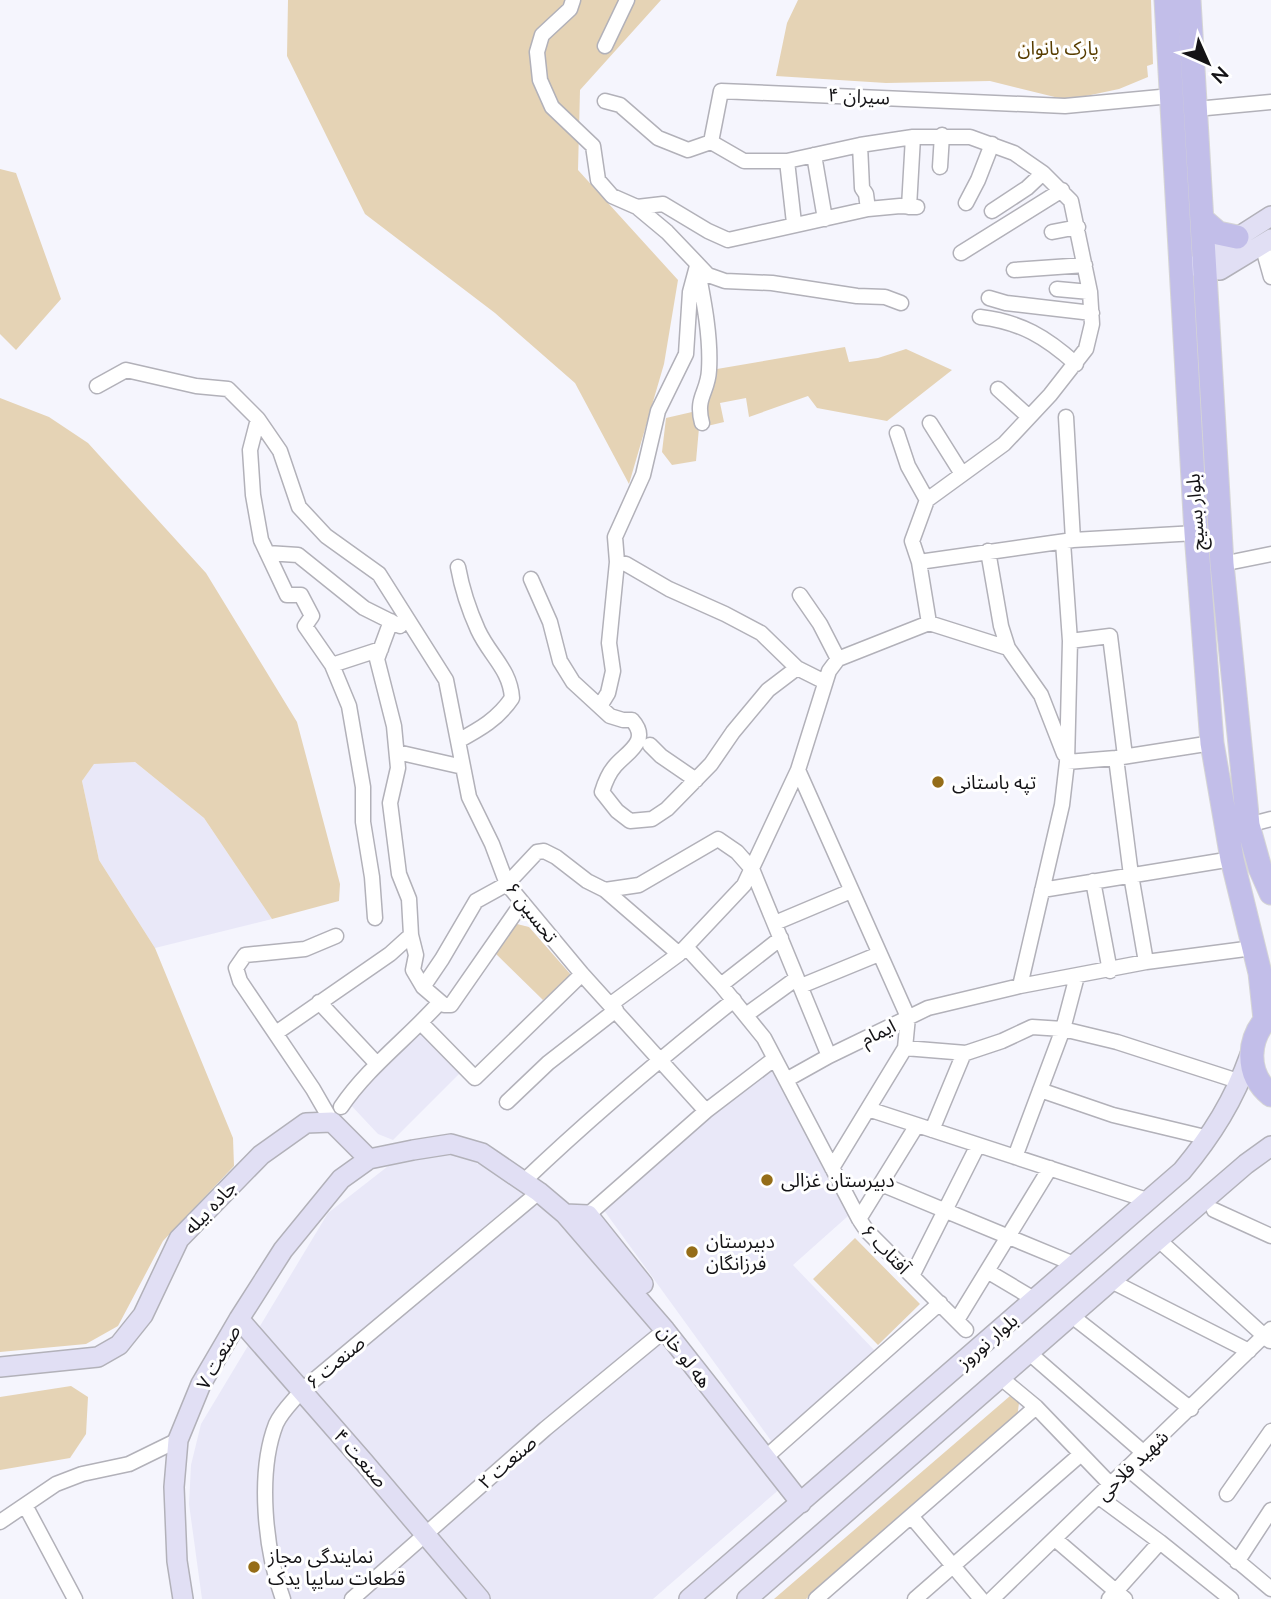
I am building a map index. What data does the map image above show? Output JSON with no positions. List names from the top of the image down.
{
  "streets": {
    "main road": ["بلوار بسیج"],
    "street": [
      "سیران ۴",
      "تحسین ۶",
      "ایمام",
      "جاده بیله",
      "آفتاب ۶",
      "بلوار نوروز",
      "هه لو خان",
      "صنعت ۷",
      "صنعت ۶",
      "صنعت ۴",
      "صنعت ۲",
      "شهید فلاحی"
    ]
  },
  "crossings": [
    ["سیران ۴", "بلوار بسیج"],
    ["بلوار بسیج", "ایمام"],
    ["تحسین ۶", "صنعت ۶"],
    ["ایمام", "آفتاب ۶"],
    ["هه لو خان", "صنعت ۲"],
    ["صنعت ۷", "صنعت ۴"],
    ["صنعت ۶", "صنعت ۴"],
    ["صنعت ۴", "صنعت ۲"]
  ],
  "parks": ["پارک بانوان"],
  "places": [
    "تپه باستانی",
    "دبیرستان غزالی",
    "دبیرستان فرزانگان",
    "نمایندگی مجاز قطعات سایپا یدک"
  ],
  "north": "bottom right"
}
